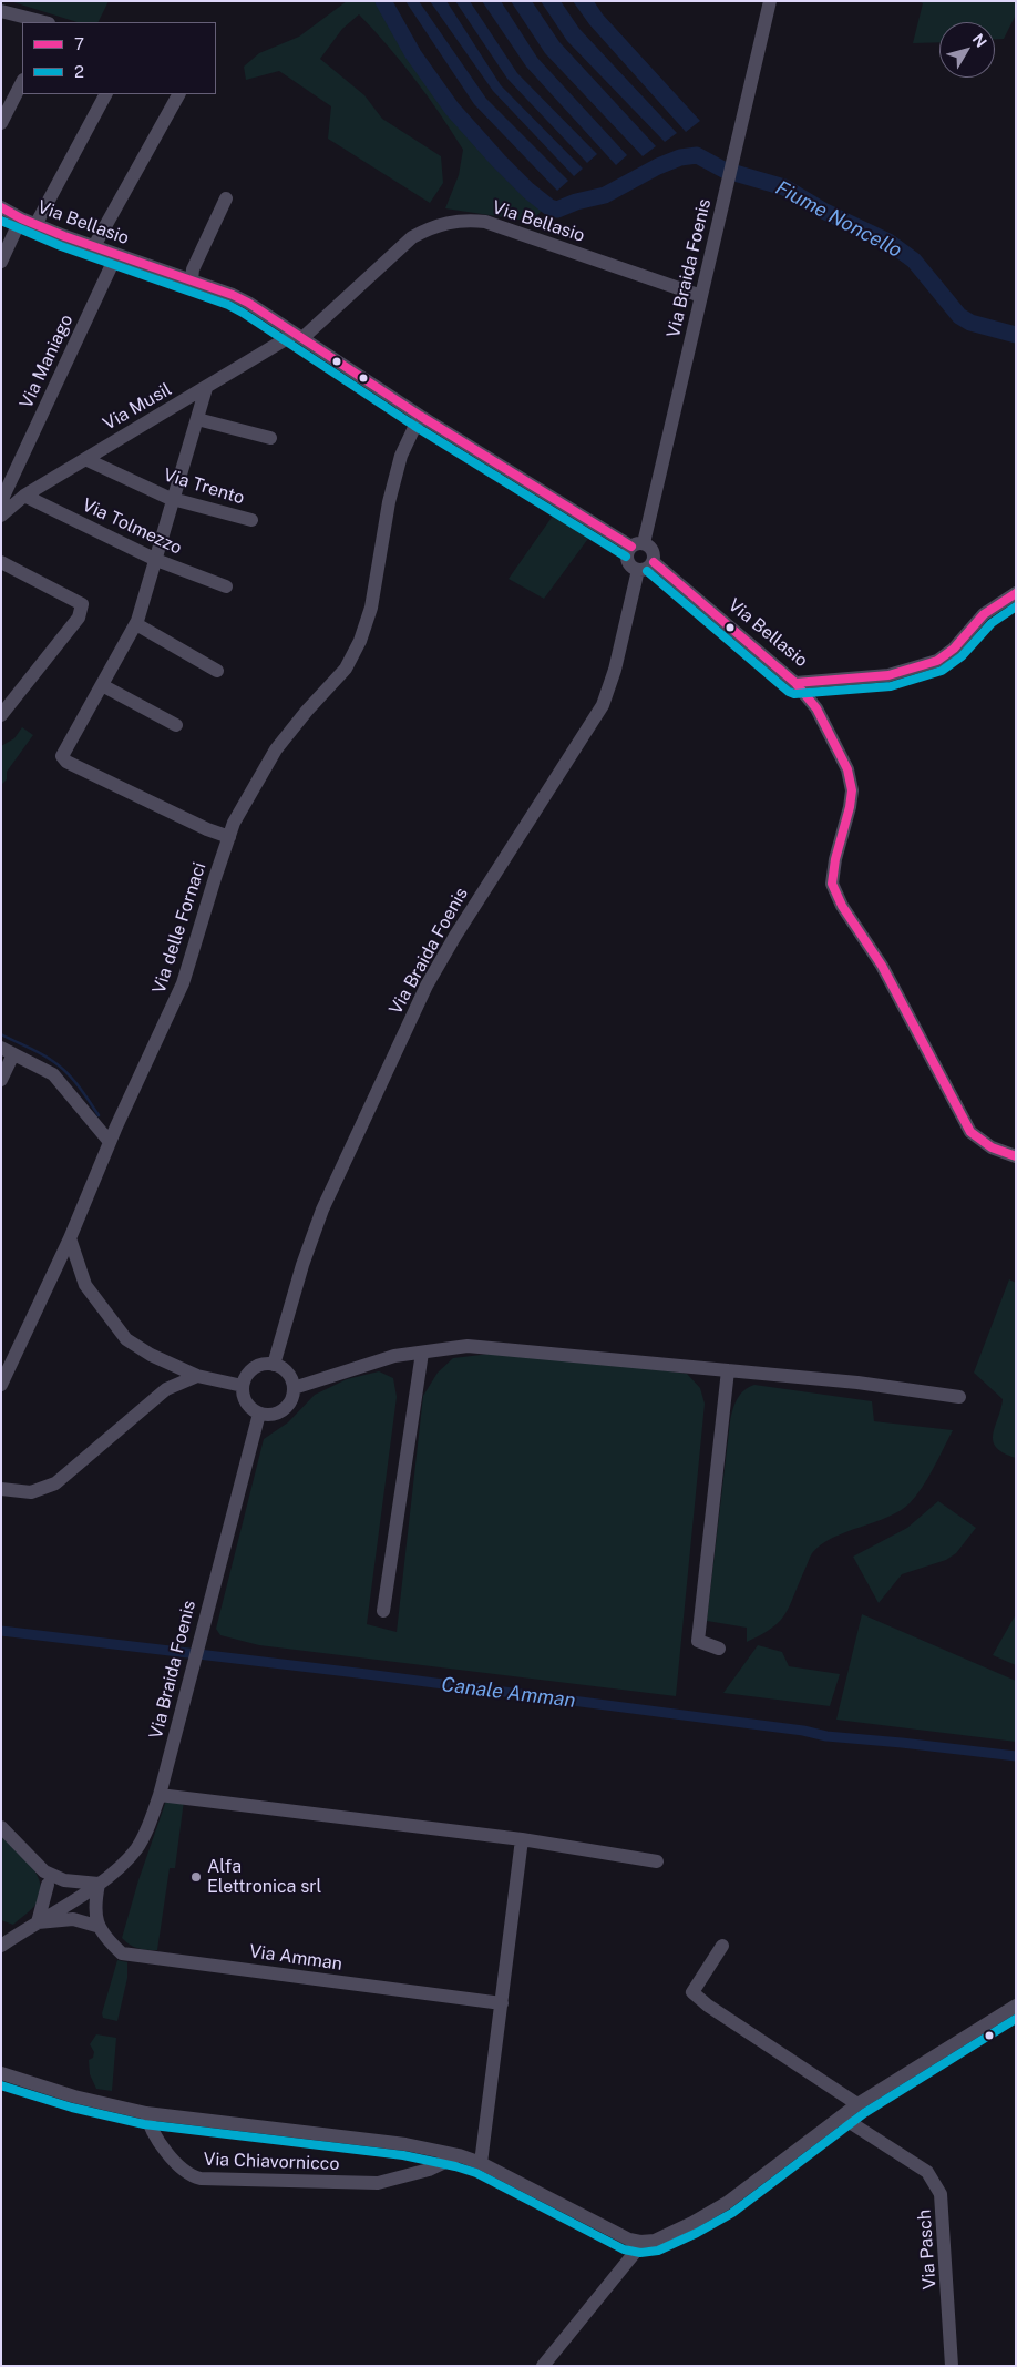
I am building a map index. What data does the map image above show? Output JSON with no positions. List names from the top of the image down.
{
  "streets": {
    "street": [
      "Via Bellasio",
      "Via Braida Foenis",
      "Via Maniago",
      "Via Musil",
      "Via Trento",
      "Via Tolmezzo",
      "Via delle Fornaci",
      "Via Amman",
      "Via Chiavornicco",
      "Via Pasch"
    ]
  },
  "crossings": [
    ["Via Bellasio", "Via Braida Foenis"],
    ["Via Bellasio", "Via Maniago"],
    ["Via Bellasio", "Via Musil"],
    ["Via Bellasio", "Via delle Fornaci"],
    ["Via Braida Foenis", "Via Amman"],
    ["Via Maniago", "Via Musil"],
    ["Via Musil", "Via Trento"],
    ["Via Musil", "Via Tolmezzo"]
  ],
  "water": ["Fiume Noncello", "Canale Amman"],
  "places": ["Alfa Elettronica srl"],
  "lines": ["transit line 7", "transit line 2"],
  "legend": ["7", "2"],
  "north": "top right"
}
